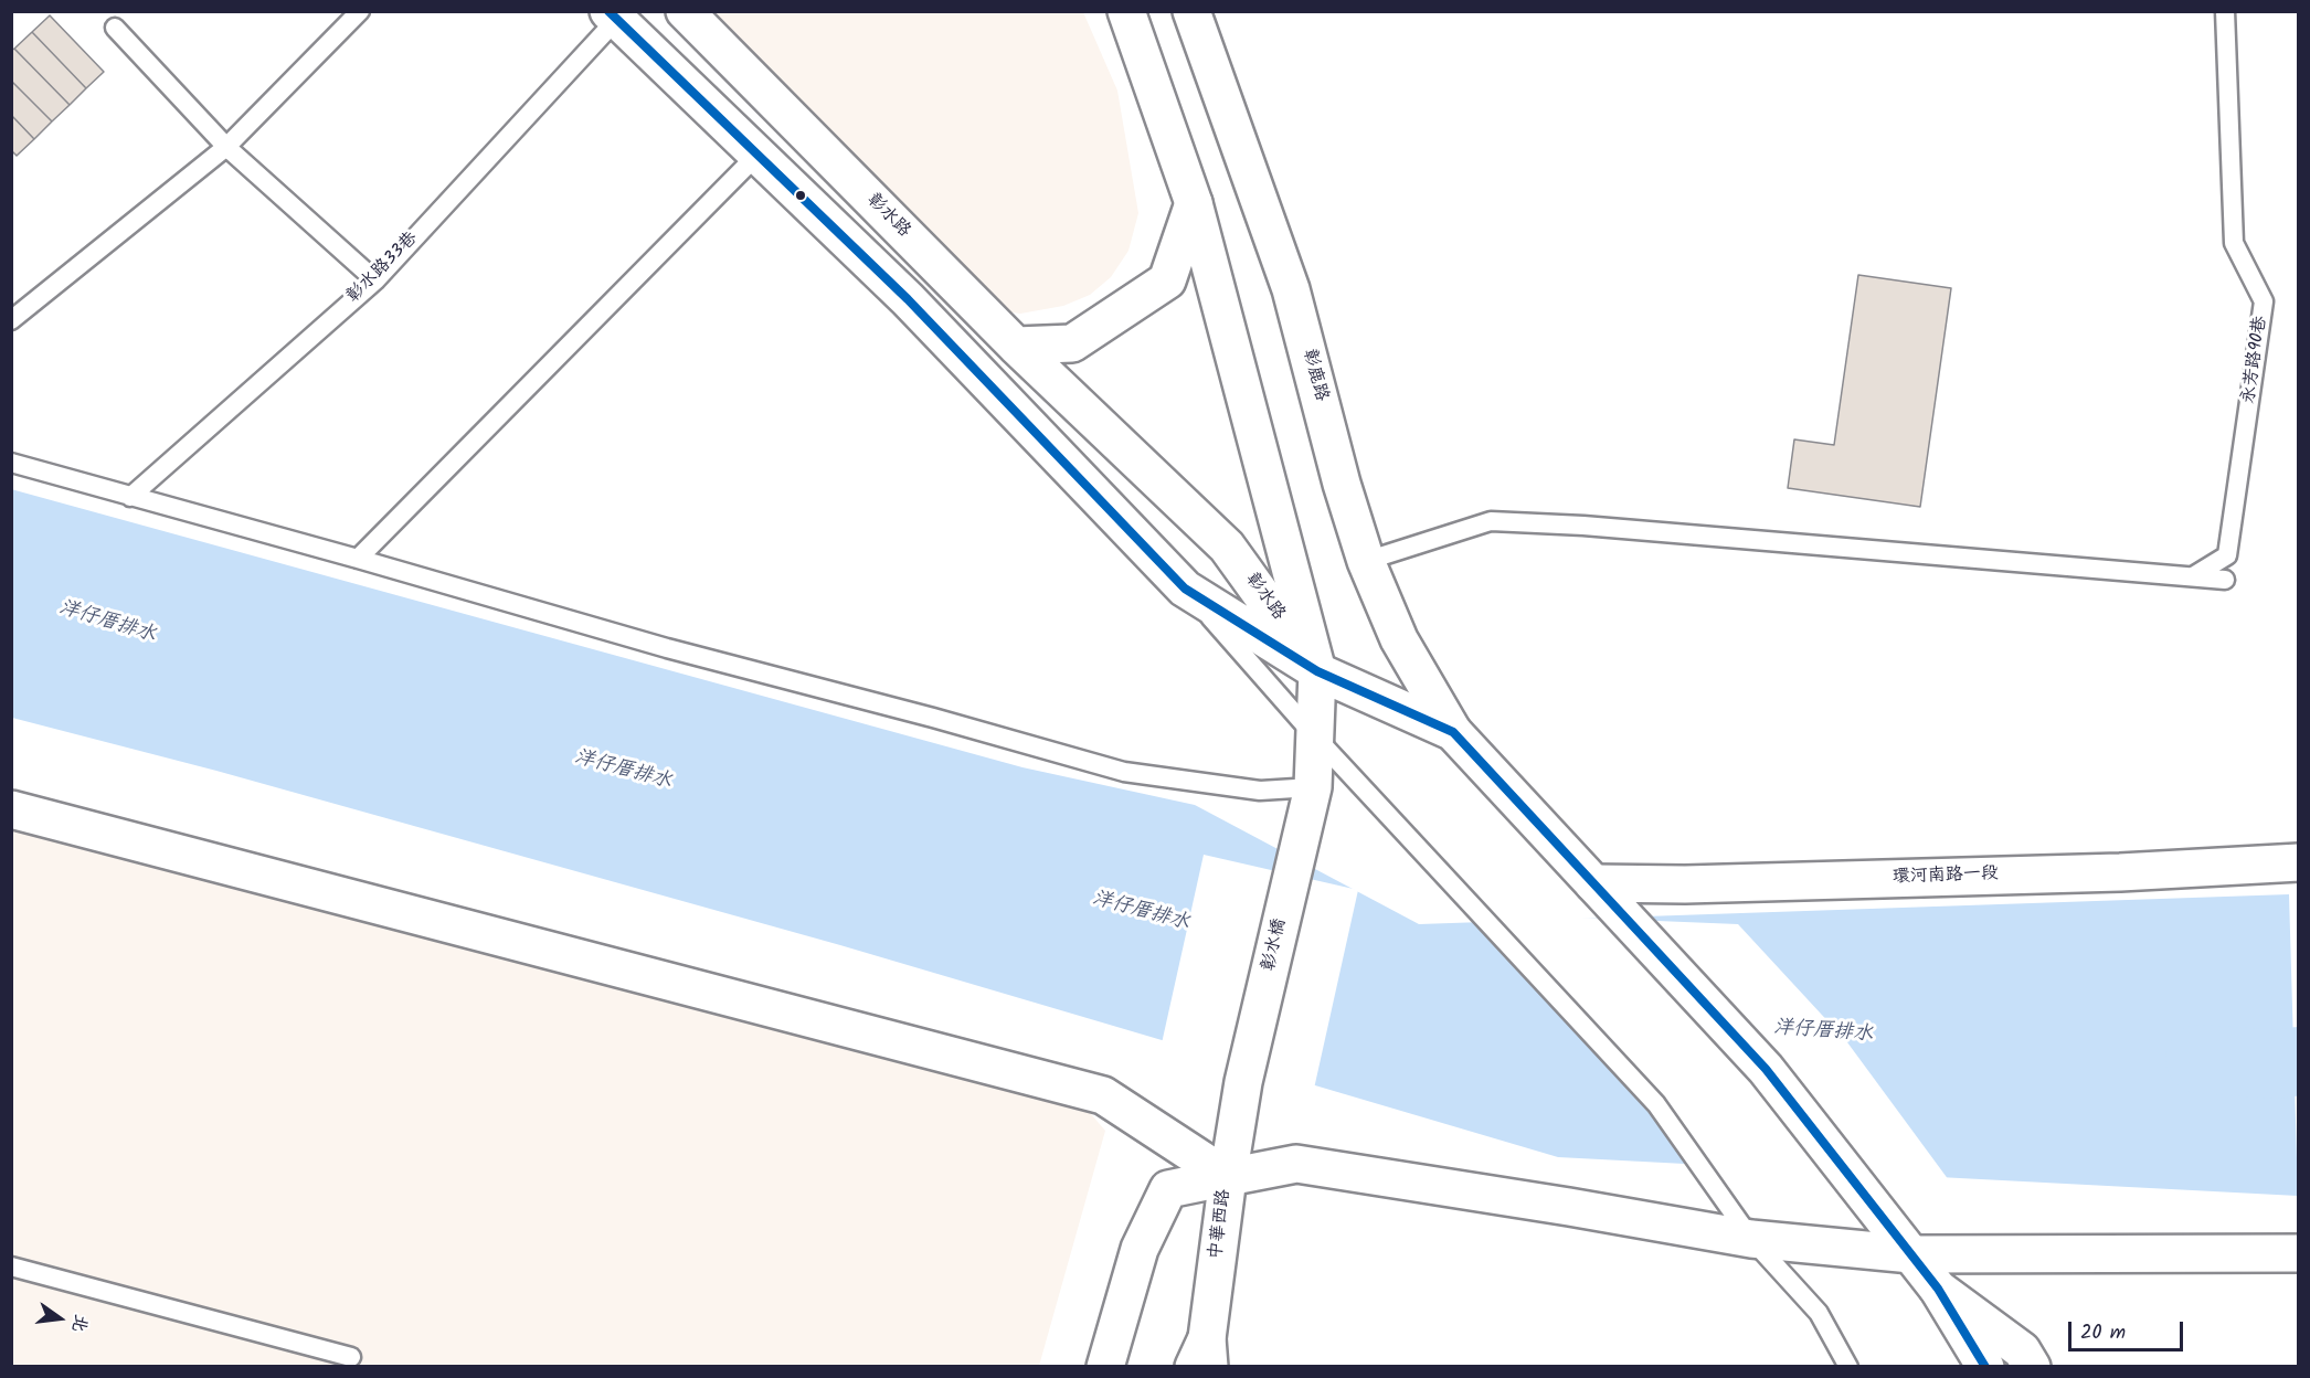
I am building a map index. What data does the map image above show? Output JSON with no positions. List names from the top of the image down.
{
  "streets": {
    "main road": [
      "彰水路",
      "彰鹿路",
      "環河南路一段",
      "彰水橋",
      "中華西路"
    ],
    "lane": ["彰水路33巷", "永芳路90巷"]
  },
  "crossings": [
    ["彰水路", "彰水路33巷"],
    ["彰水橋", "中華西路"]
  ],
  "water": ["洋仔厝排水"],
  "scale_bar": "20 m",
  "north": "right"
}
